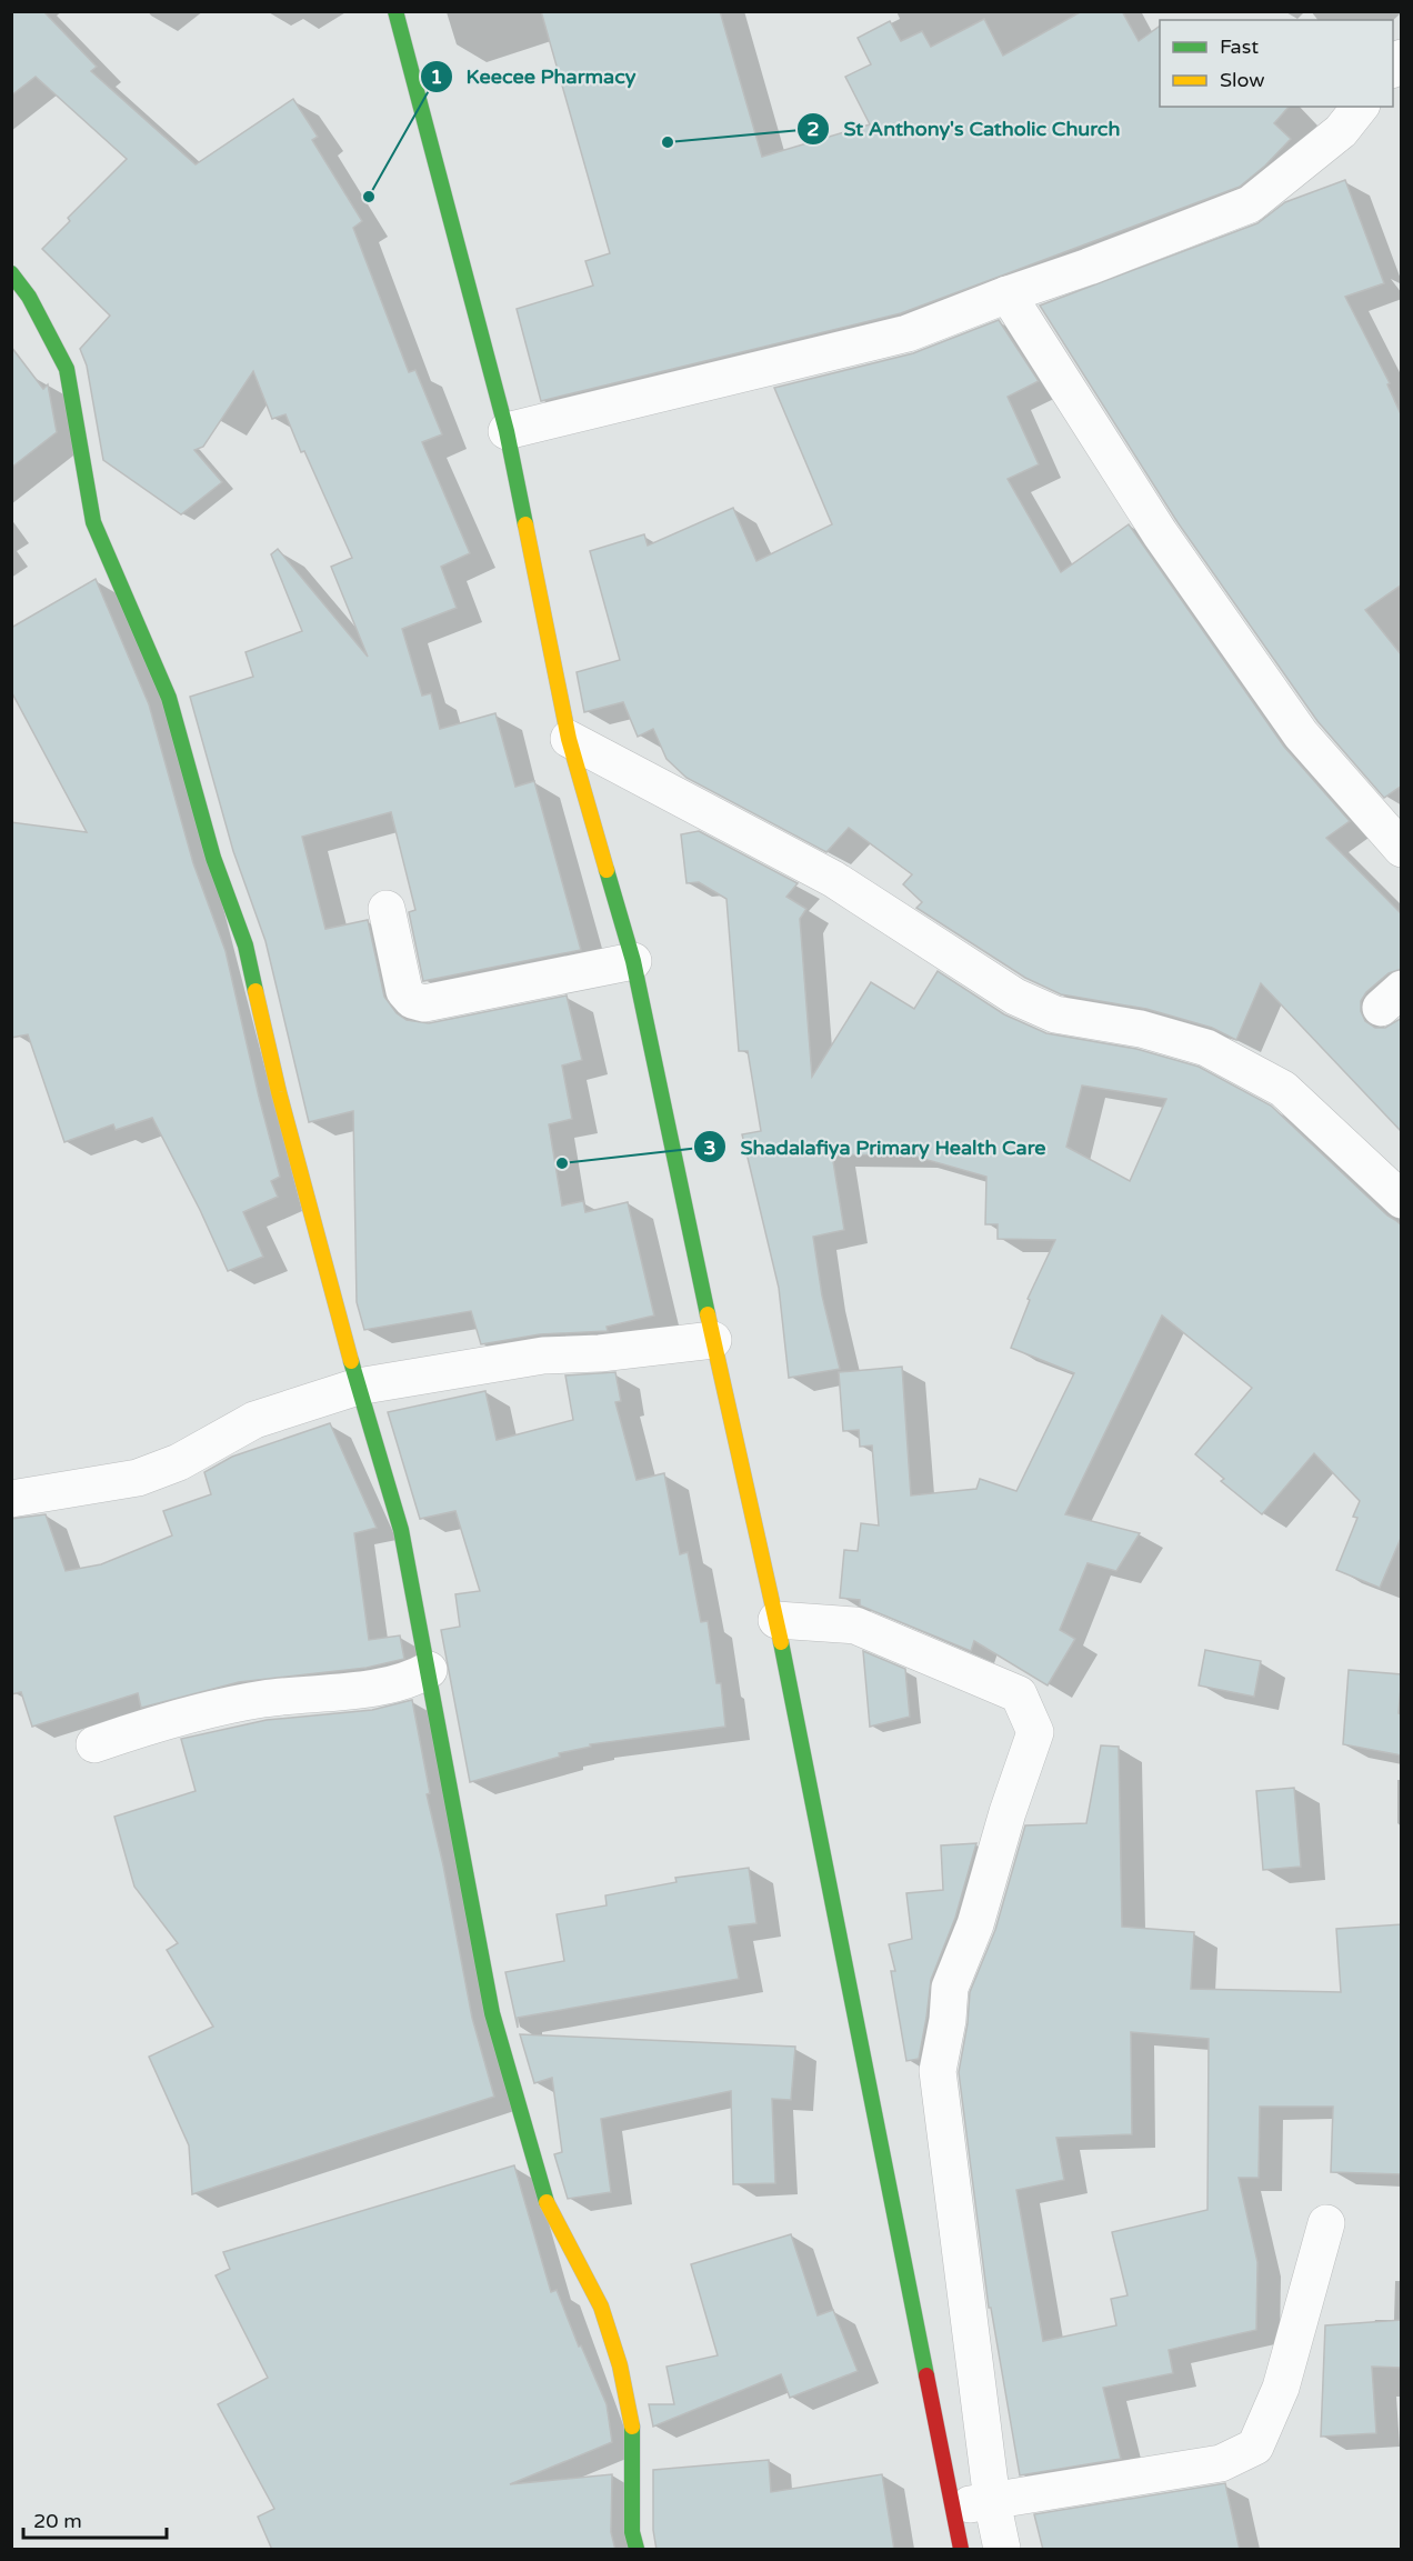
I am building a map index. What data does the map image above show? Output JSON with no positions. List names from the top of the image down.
{
  "places": ["St Anthony's Catholic Church", "Keecee Pharmacy", "Shadalafiya Primary Health Care"],
  "legend": ["Fast", "Slow"],
  "scale_bar": "20 m"
}
